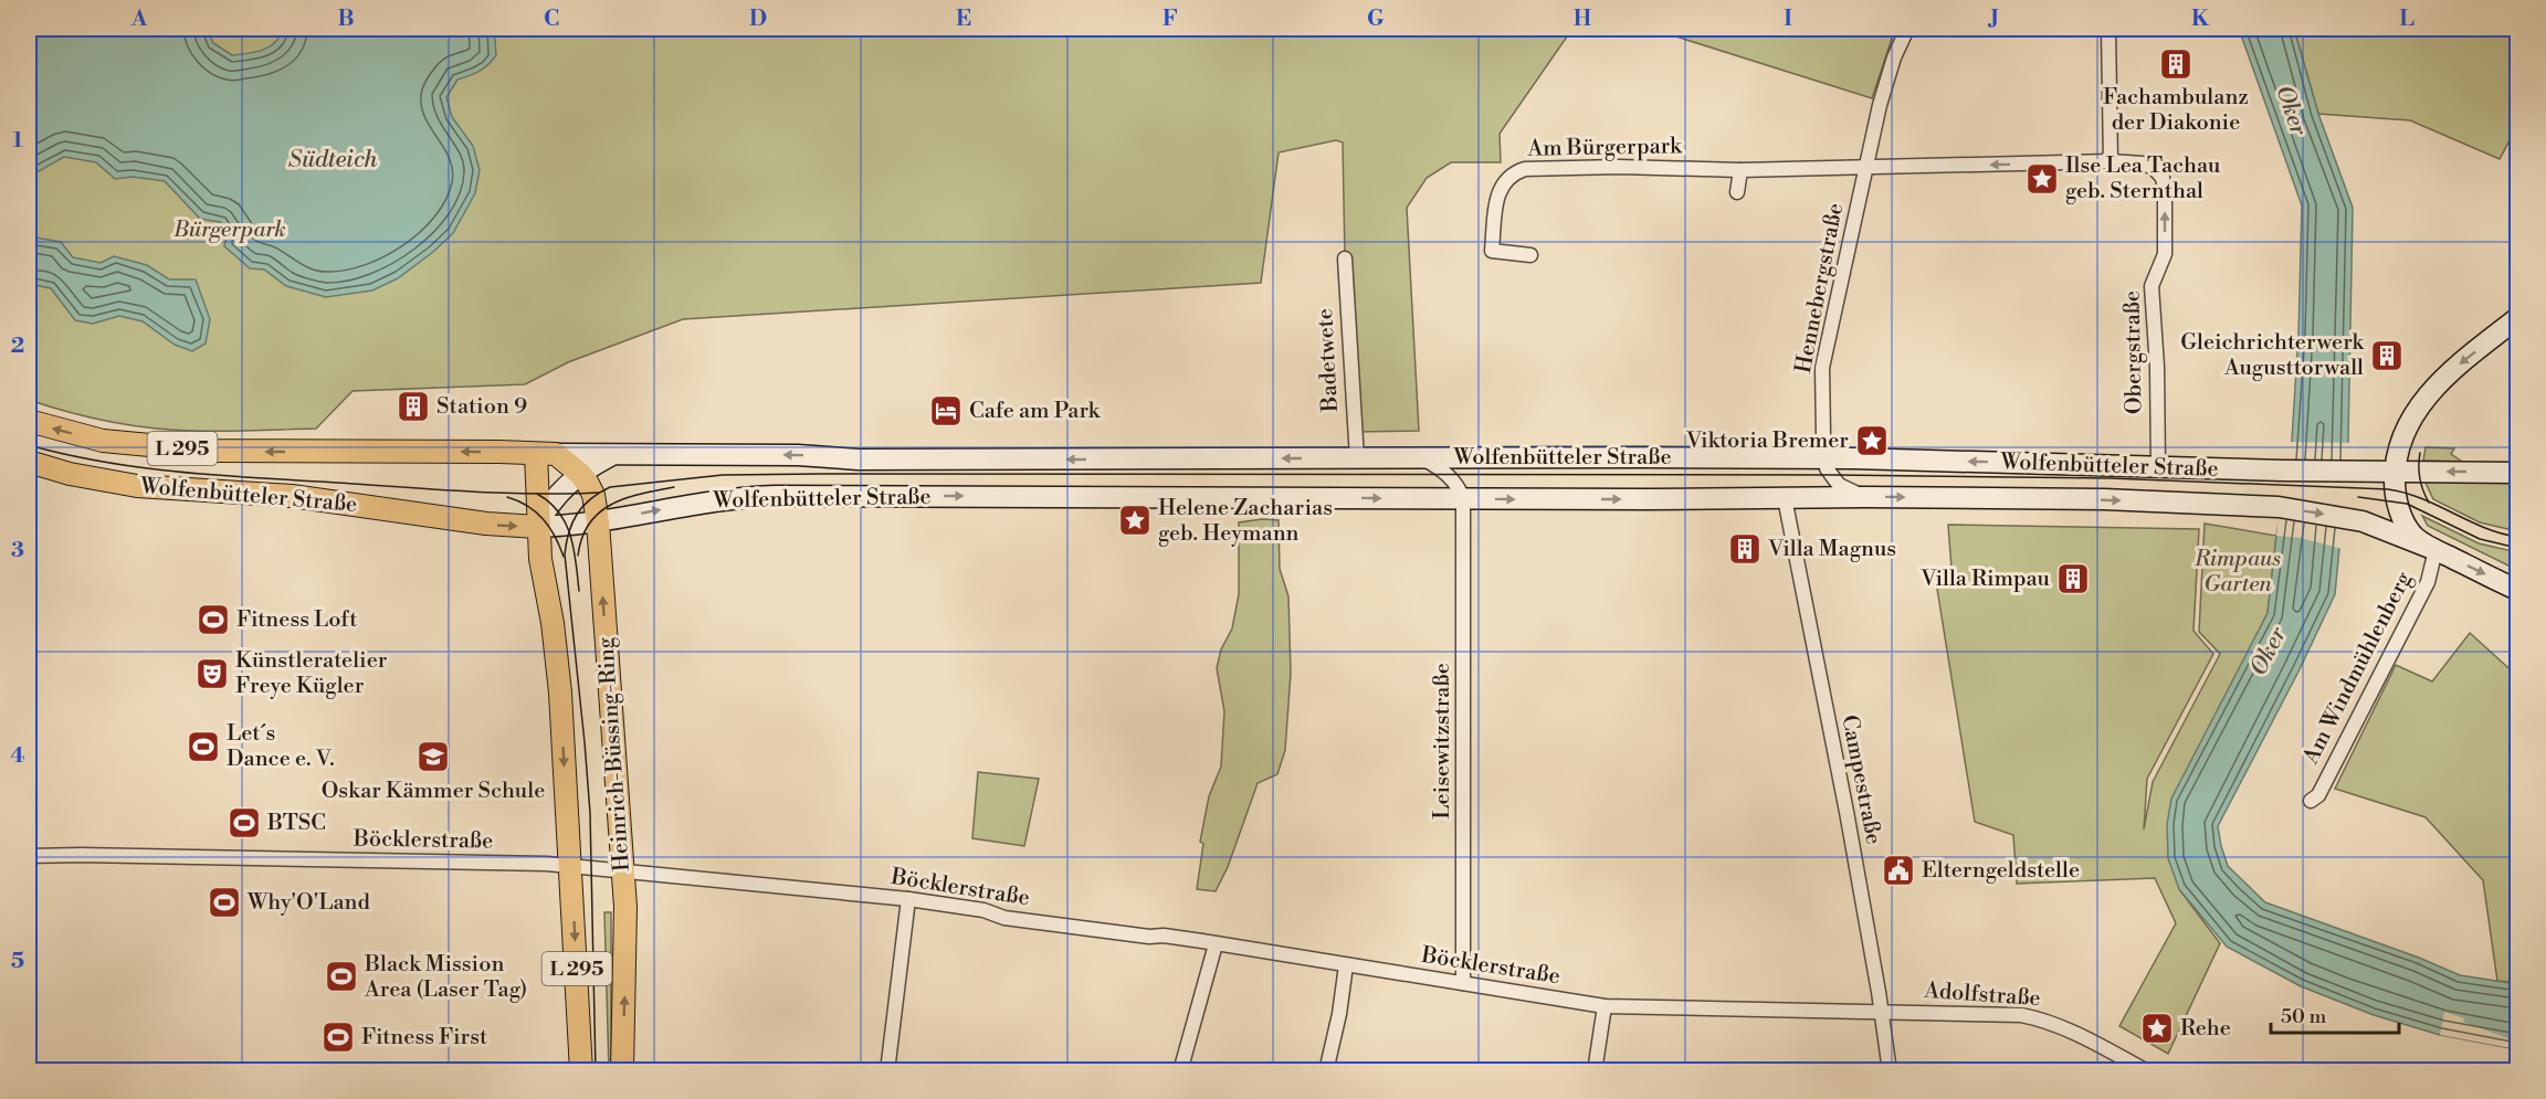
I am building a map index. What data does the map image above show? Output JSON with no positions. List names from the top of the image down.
{
  "streets": {
    "main road": ["L 295", "Wolfenbütteler Straße", "Heinrich-Büssing-Ring"],
    "street": [
      "Am Bürgerpark",
      "Hennebergstraße",
      "Obergstraße",
      "Badetwete",
      "Am Windmühlenberg",
      "Leisewitzstraße",
      "Campestraße",
      "Böcklerstraße",
      "Adolfstraße"
    ]
  },
  "crossings": [
    ["Am Bürgerpark", "Hennebergstraße"],
    ["Hennebergstraße", "Wolfenbütteler Straße"],
    ["Obergstraße", "Wolfenbütteler Straße"],
    ["Badetwete", "Wolfenbütteler Straße"],
    ["L 295", "Wolfenbütteler Straße"],
    ["L 295", "Heinrich-Büssing-Ring"],
    ["L 295", "Böcklerstraße"],
    ["Wolfenbütteler Straße", "Am Windmühlenberg"],
    ["Wolfenbütteler Straße", "Leisewitzstraße"],
    ["Wolfenbütteler Straße", "Heinrich-Büssing-Ring"],
    ["Wolfenbütteler Straße", "Campestraße"],
    ["Leisewitzstraße", "Böcklerstraße"],
    ["Heinrich-Büssing-Ring", "Böcklerstraße"],
    ["Campestraße", "Böcklerstraße"],
    ["Campestraße", "Adolfstraße"],
    ["Böcklerstraße", "Adolfstraße"]
  ],
  "one_way": ["Obergstraße"],
  "water": ["Oker", "Südteich"],
  "parks": ["Bürgerpark", "Rimpaus Garten"],
  "places": {
    "building": [
      "Fachambulanz der Diakonie",
      "Gleichrichterwerk Augusttorwall",
      "Station 9",
      "Villa Magnus",
      "Villa Rimpau"
    ],
    "place": [
      "Ilse Lea Tachau geb. Sternthal",
      "Viktoria Bremer",
      "Helene Zacharias geb. Heymann",
      "Rehe"
    ],
    "hotel": ["Cafe am Park"],
    "sports": [
      "Fitness Loft",
      "Let´s Dance e. V.",
      "BTSC",
      "Why'O'Land",
      "Black Mission Area (Laser Tag)",
      "Fitness First"
    ],
    "theatre": ["Künstleratelier Freye Kügler"],
    "school or university": ["Oskar Kämmer Schule"],
    "public building": ["Elterngeldstelle"]
  },
  "scale_bar": "50 m",
  "grid": {
    "columns": [
      "A",
      "B",
      "C",
      "D",
      "E",
      "F",
      "G",
      "H",
      "I",
      "J",
      "K",
      "L"
    ],
    "rows": [
      "1",
      "2",
      "3",
      "4",
      "5"
    ]
  }
}
